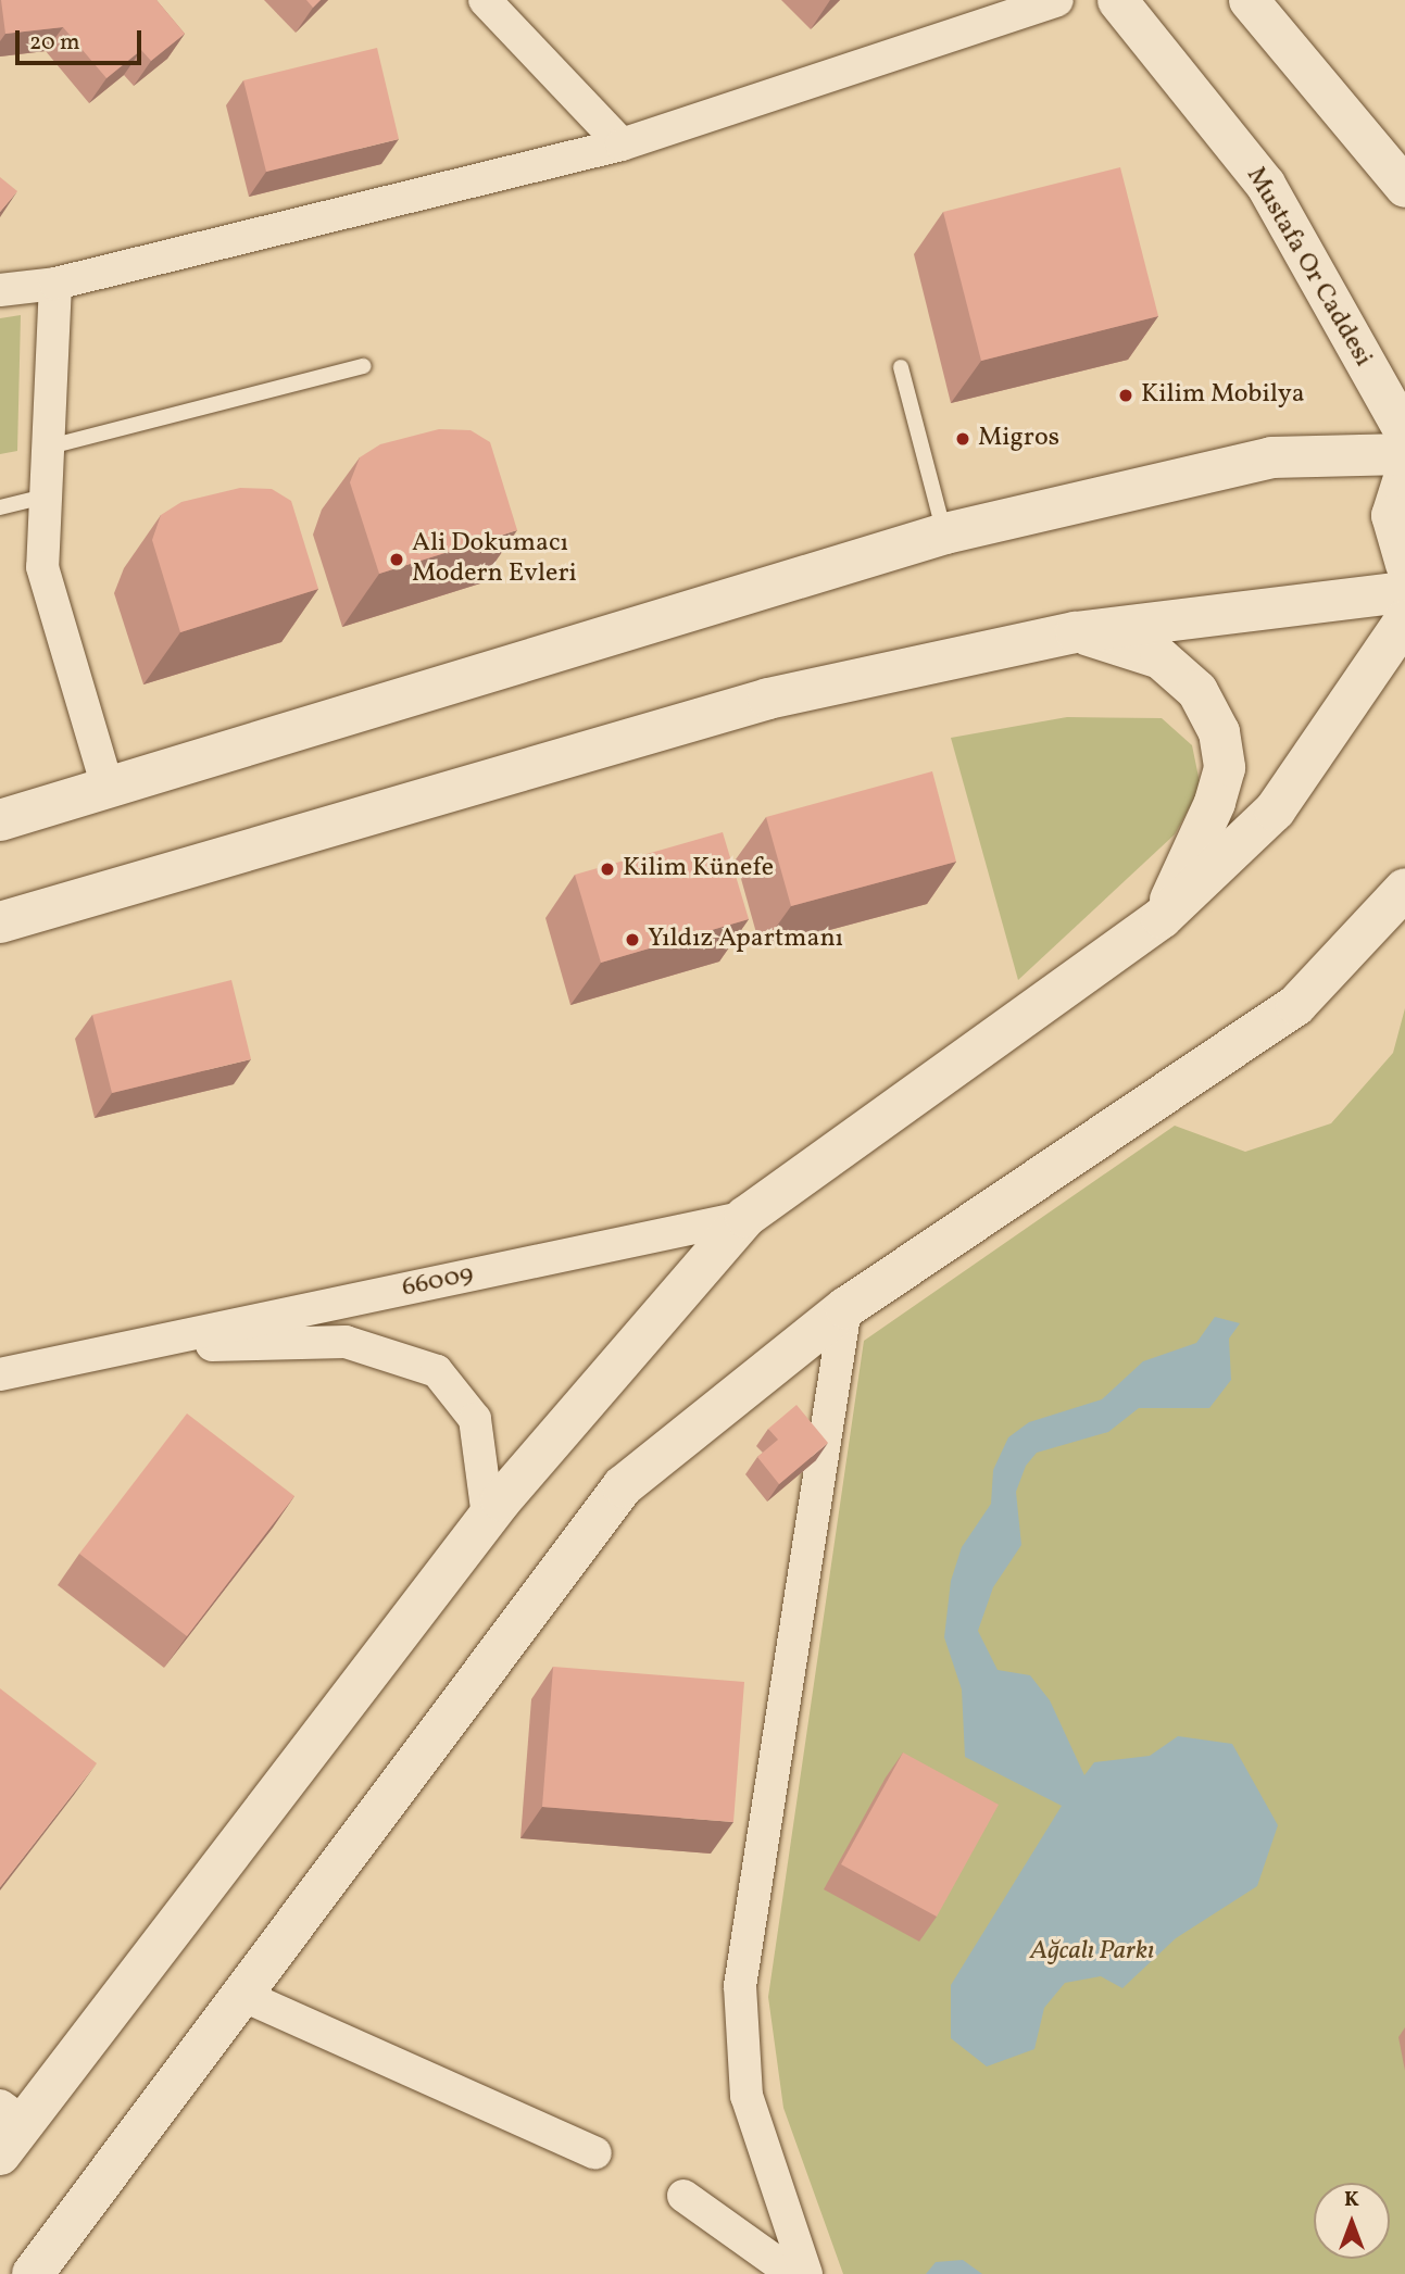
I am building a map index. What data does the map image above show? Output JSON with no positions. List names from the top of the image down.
{
  "streets": {
    "street": ["Mustafa Or Caddesi", "66009"]
  },
  "parks": ["Ağcalı Parkı"],
  "places": [
    "Kilim Mobilya",
    "Migros",
    "Ali Dokumacı Modern Evleri",
    "Kilim Künefe",
    "Yıldız Apartmanı"
  ],
  "scale_bar": "20 m",
  "north": "top"
}
